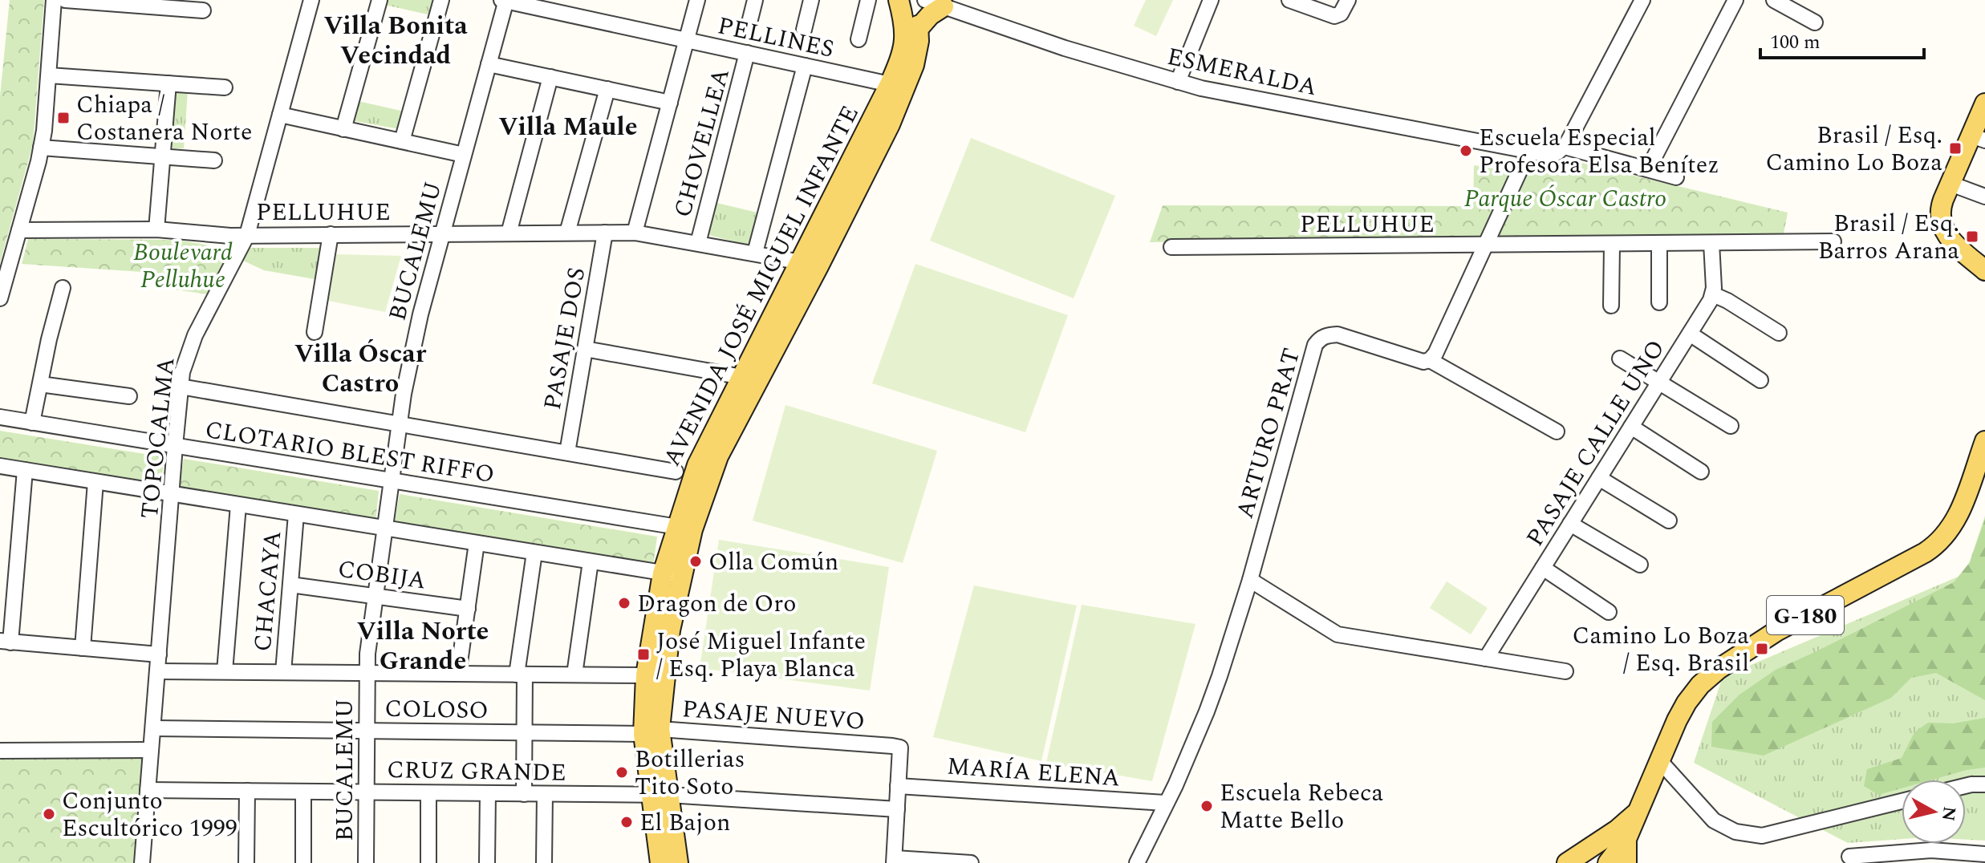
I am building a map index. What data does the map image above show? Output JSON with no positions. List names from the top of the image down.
{
  "streets": {
    "main road": ["AVENIDA JOSÉ MIGUEL INFANTE", "G-180"],
    "street": [
      "PELLINES",
      "ESMERALDA",
      "CHOVELLEA",
      "PELLUHUE",
      "BUCALEMU",
      "PASAJE DOS",
      "ARTURO PRAT",
      "TOPOCALMA",
      "PASAJE CALLE UNO",
      "CLOTARIO BLEST RIFFO",
      "COBIJA",
      "CHACAYA",
      "COLOSO",
      "PASAJE NUEVO",
      "CRUZ GRANDE",
      "MARÍA ELENA"
    ]
  },
  "crossings": [
    ["PELLINES", "CHOVELLEA"],
    ["PELLINES", "BUCALEMU"],
    ["PELLINES", "AVENIDA JOSÉ MIGUEL INFANTE"],
    ["CHOVELLEA", "PELLUHUE"],
    ["PELLUHUE", "BUCALEMU"],
    ["PELLUHUE", "AVENIDA JOSÉ MIGUEL INFANTE"],
    ["PELLUHUE", "PASAJE DOS"],
    ["PELLUHUE", "TOPOCALMA"],
    ["BUCALEMU", "CLOTARIO BLEST RIFFO"],
    ["BUCALEMU", "COBIJA"],
    ["BUCALEMU", "COLOSO"],
    ["BUCALEMU", "CRUZ GRANDE"],
    ["AVENIDA JOSÉ MIGUEL INFANTE", "CLOTARIO BLEST RIFFO"],
    ["AVENIDA JOSÉ MIGUEL INFANTE", "COLOSO"],
    ["AVENIDA JOSÉ MIGUEL INFANTE", "PASAJE NUEVO"],
    ["AVENIDA JOSÉ MIGUEL INFANTE", "CRUZ GRANDE"],
    ["ARTURO PRAT", "MARÍA ELENA"],
    ["TOPOCALMA", "CLOTARIO BLEST RIFFO"],
    ["TOPOCALMA", "COLOSO"],
    ["TOPOCALMA", "CRUZ GRANDE"],
    ["COBIJA", "CHACAYA"],
    ["COLOSO", "PASAJE NUEVO"],
    ["PASAJE NUEVO", "MARÍA ELENA"]
  ],
  "districts": [
    "Villa Bonita Vecindad",
    "Villa Maule",
    "Villa Óscar Castro",
    "Villa Norte Grande"
  ],
  "parks": ["Parque Óscar Castro", "Boulevard Pelluhue"],
  "places": {
    "transit": [
      "Chiapa / Costanera Norte",
      "Brasil / Esq. Camino Lo Boza",
      "Brasil / Esq. Barros Arana",
      "Camino Lo Boza / Esq. Brasil",
      "José Miguel Infante / Esq. Playa Blanca"
    ],
    "other": [
      "Escuela Especial Profesora Elsa Benítez",
      "Olla Común",
      "Dragon de Oro",
      "Botillerias Tito Soto",
      "Escuela Rebeca Matte Bello",
      "Conjunto Escultórico 1999",
      "El Bajon"
    ]
  },
  "scale_bar": "100 m",
  "north": "right"
}
